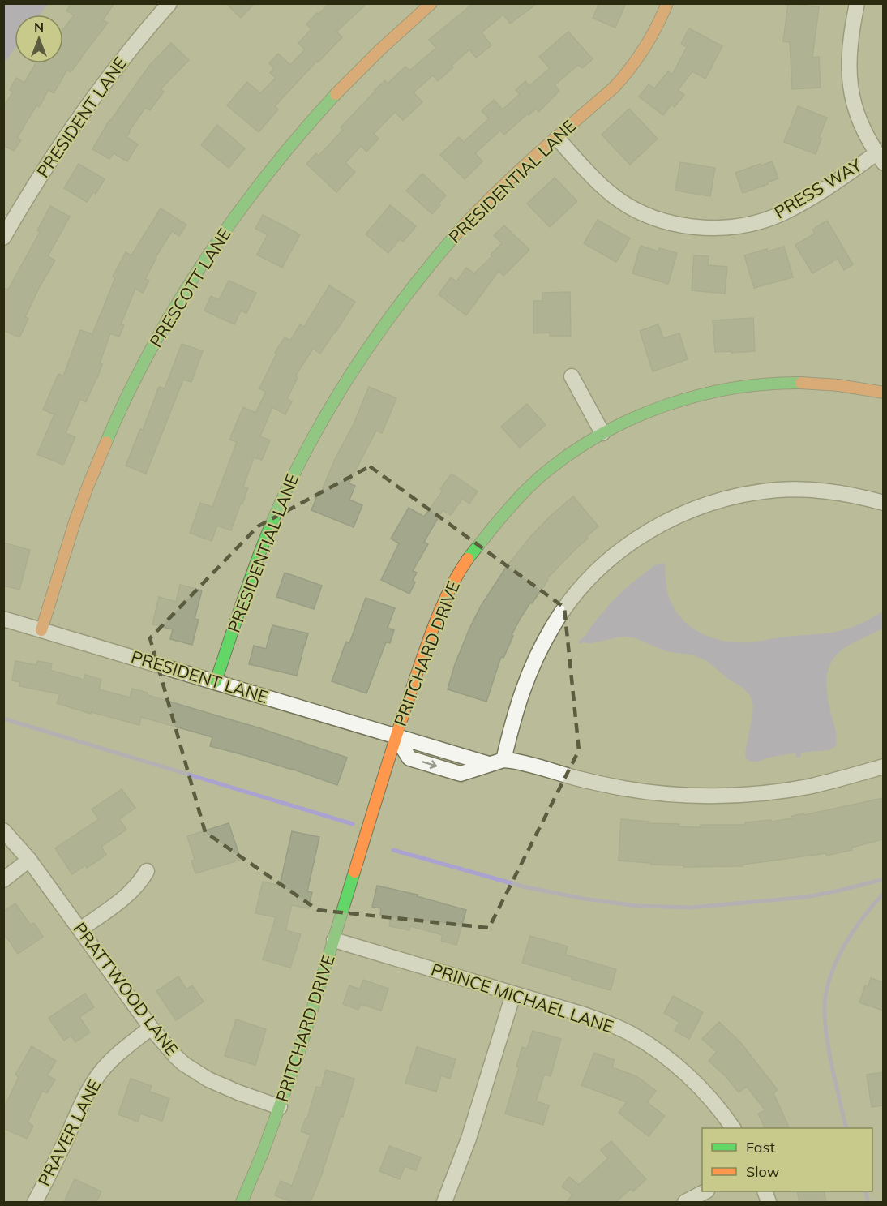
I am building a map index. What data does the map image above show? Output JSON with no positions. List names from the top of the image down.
{
  "streets": {
    "street": [
      "PRESIDENT LANE",
      "PRESIDENTIAL LANE",
      "PRESS WAY",
      "PRESCOTT LANE",
      "PRITCHARD DRIVE",
      "PRATTWOOD LANE",
      "PRINCE MICHAEL LANE",
      "PRAVER LANE"
    ]
  },
  "crossings": [
    ["PRESIDENT LANE", "PRESIDENTIAL LANE"],
    ["PRESIDENT LANE", "PRESCOTT LANE"],
    ["PRESIDENT LANE", "PRITCHARD DRIVE"],
    ["PRESIDENTIAL LANE", "PRESS WAY"],
    ["PRITCHARD DRIVE", "PRATTWOOD LANE"],
    ["PRITCHARD DRIVE", "PRINCE MICHAEL LANE"],
    ["PRATTWOOD LANE", "PRAVER LANE"]
  ],
  "legend": ["Fast", "Slow"],
  "north": "top"
}
